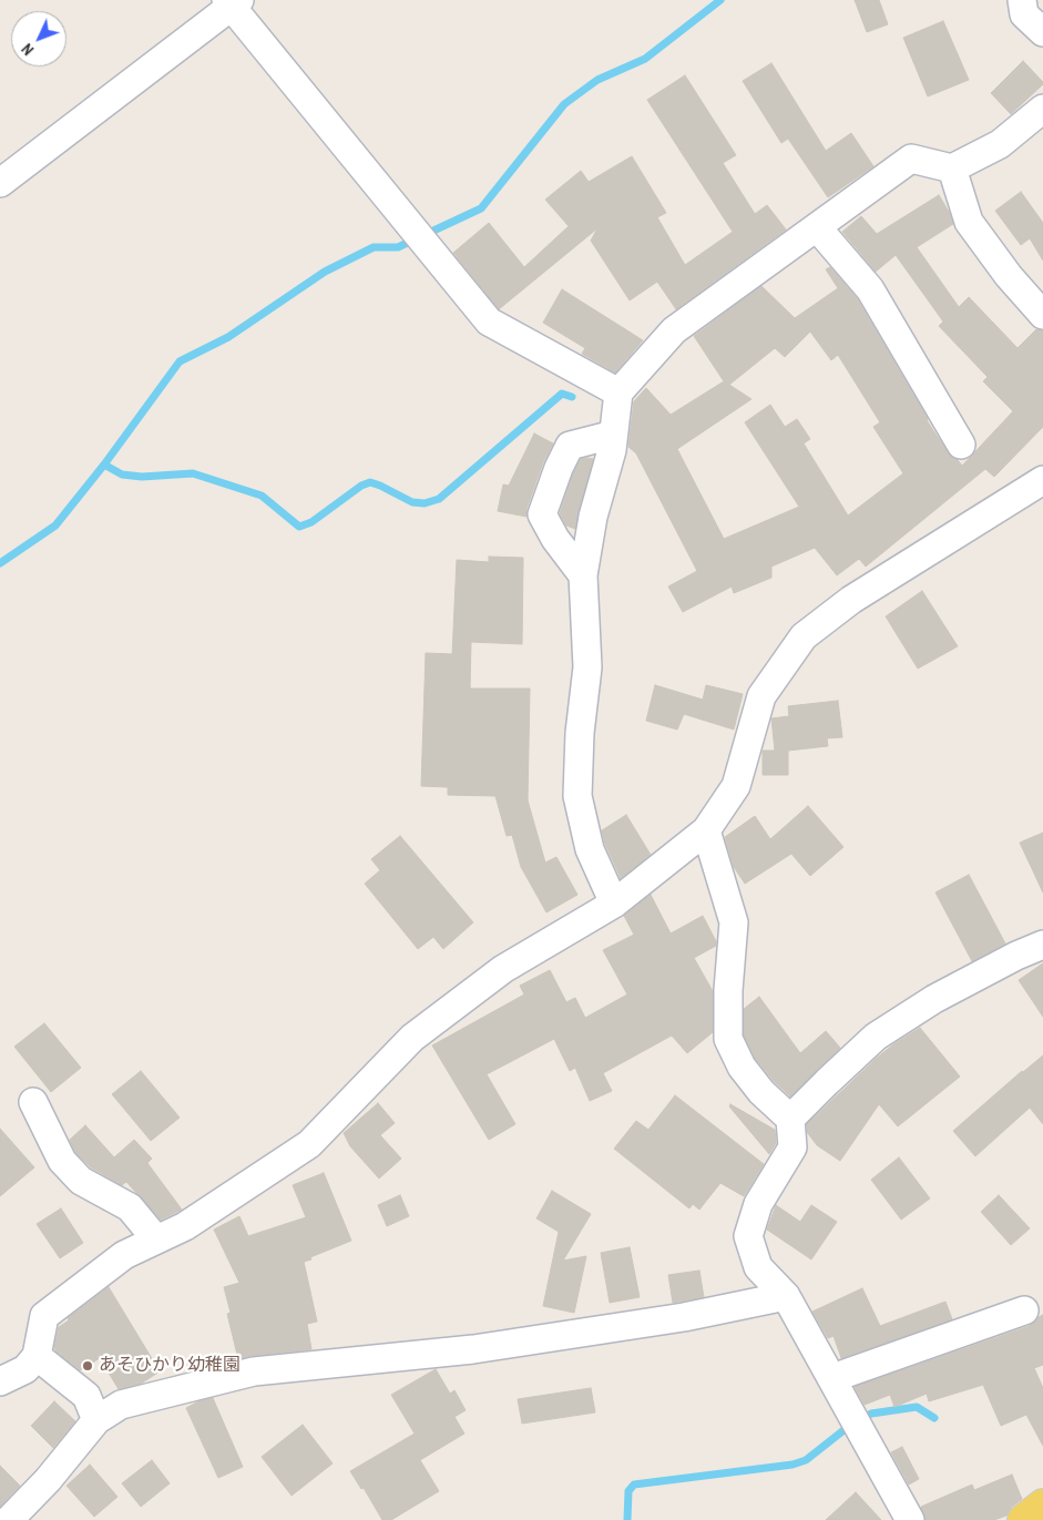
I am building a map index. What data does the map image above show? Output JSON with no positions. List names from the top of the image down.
{
  "places": ["あそひかり幼稚園"],
  "north": "bottom left"
}
